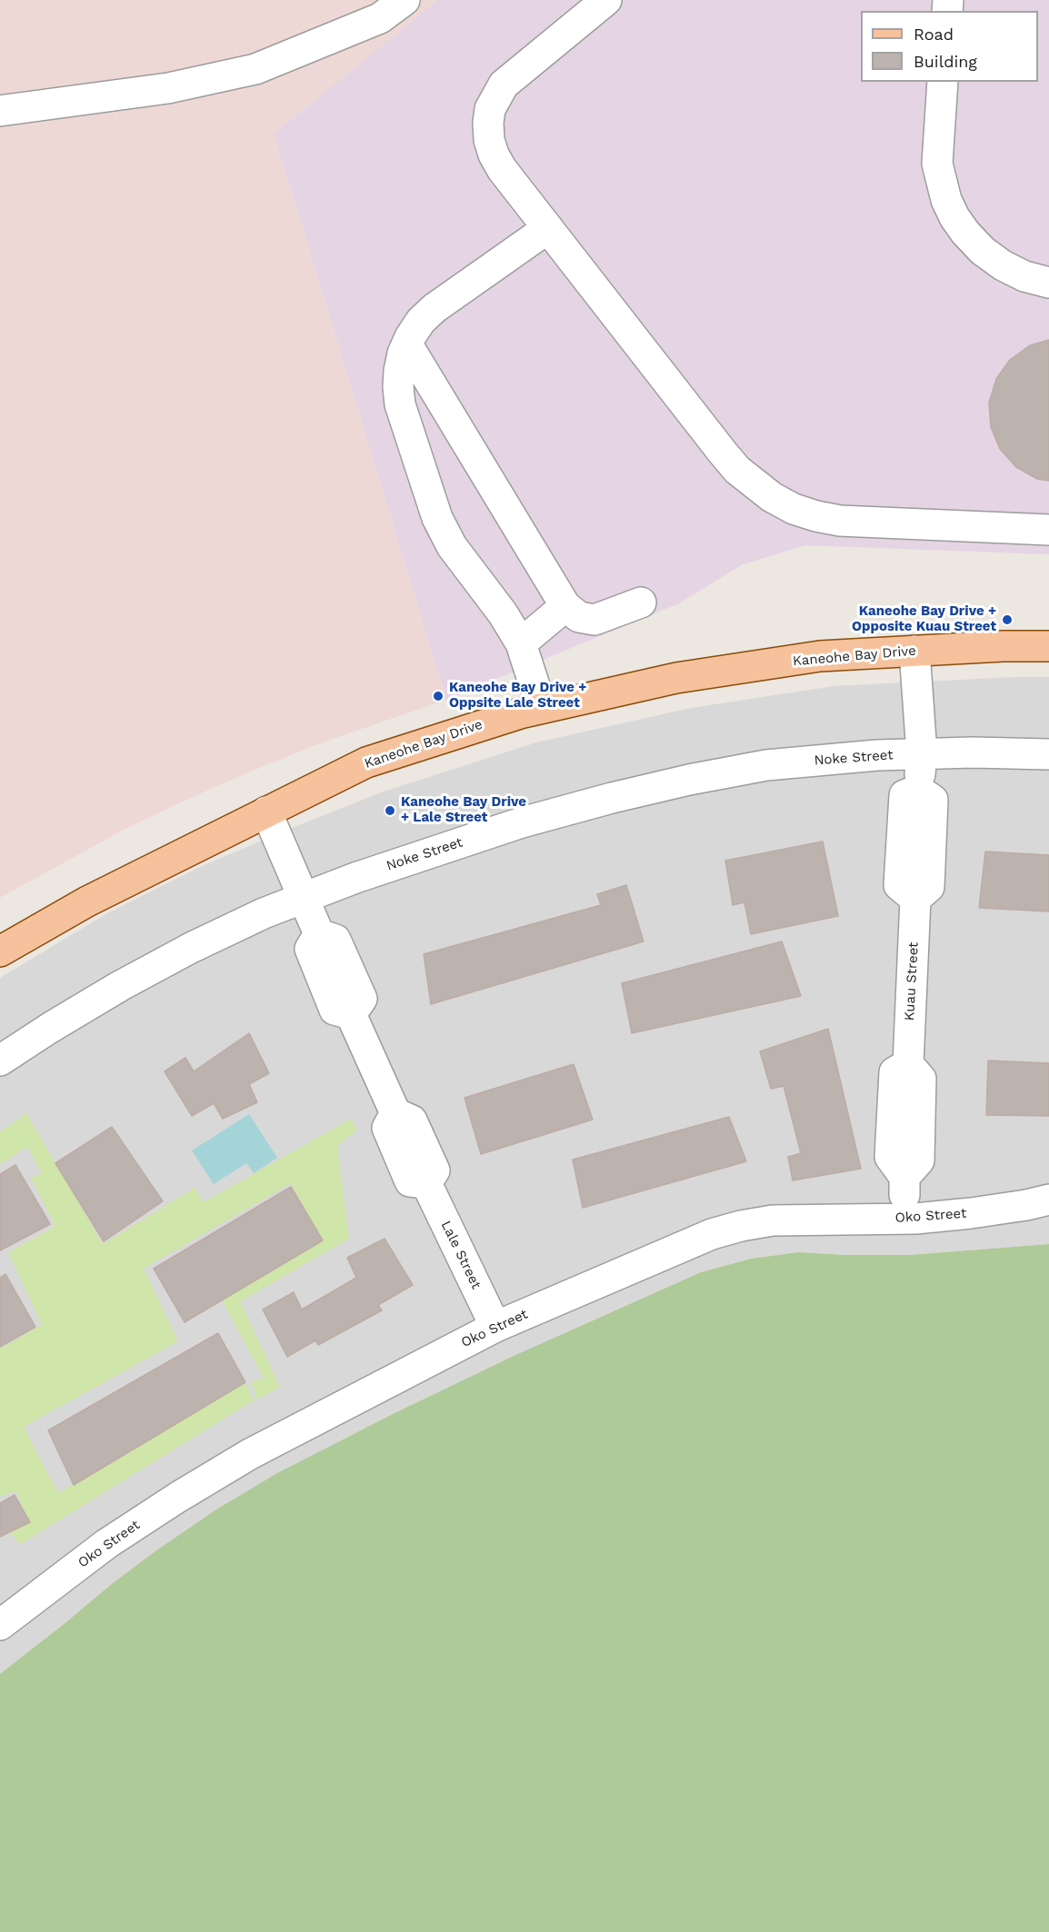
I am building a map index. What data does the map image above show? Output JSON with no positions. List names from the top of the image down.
{
  "streets": {
    "main road": ["Kaneohe Bay Drive"],
    "lane": [
      "Noke Street",
      "Kuau Street",
      "Oko Street",
      "Lale Street"
    ]
  },
  "crossings": [
    ["Kaneohe Bay Drive", "Kuau Street"],
    ["Kaneohe Bay Drive", "Lale Street"],
    ["Noke Street", "Kuau Street"],
    ["Noke Street", "Lale Street"],
    ["Kuau Street", "Oko Street"],
    ["Oko Street", "Lale Street"]
  ],
  "places": ["Kaneohe Bay Drive + Opposite Kuau Street", "Kaneohe Bay Drive + Oppsite Lale Street", "Kaneohe Bay Drive + Lale Street"],
  "legend": ["Road", "Building"]
}
